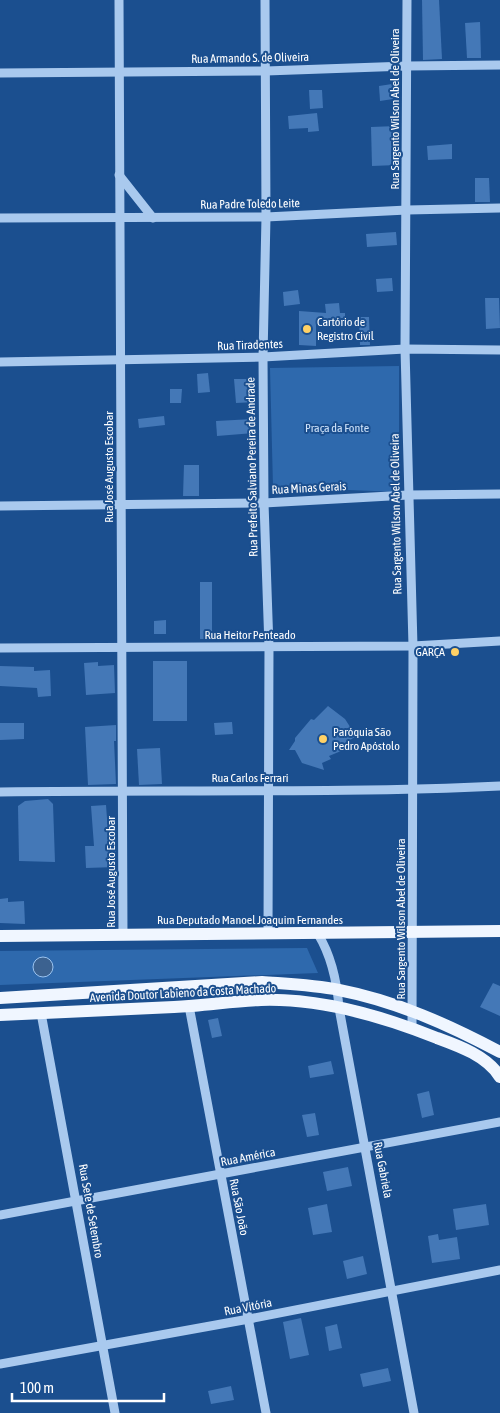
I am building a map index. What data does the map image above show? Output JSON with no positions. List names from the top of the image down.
{
  "streets": {
    "main road": ["Rua Deputado Manoel Joaquim Fernandes", "Avenida Doutor Labieno da Costa Machado"],
    "street": [
      "Rua Armando S. de Oliveira",
      "Rua Sargento Wilson Abel de Oliveira",
      "Rua Padre Toledo Leite",
      "Rua Tiradentes",
      "Rua José Augusto Escobar",
      "Rua Prefeito Salviano Pereira de Andrade",
      "Rua Minas Gerais",
      "Rua Heitor Penteado",
      "Rua Carlos Ferrari",
      "Rua América",
      "Rua Gabriela",
      "Rua São João",
      "Rua Sete de Setembro",
      "Rua Vitória"
    ]
  },
  "crossings": [
    ["Rua Armando S. de Oliveira", "Rua Sargento Wilson Abel de Oliveira"],
    ["Rua Armando S. de Oliveira", "Rua José Augusto Escobar"],
    ["Rua Armando S. de Oliveira", "Rua Prefeito Salviano Pereira de Andrade"],
    ["Rua Sargento Wilson Abel de Oliveira", "Rua Padre Toledo Leite"],
    ["Rua Sargento Wilson Abel de Oliveira", "Rua Tiradentes"],
    ["Rua Sargento Wilson Abel de Oliveira", "Rua Minas Gerais"],
    ["Rua Sargento Wilson Abel de Oliveira", "Rua Heitor Penteado"],
    ["Rua Sargento Wilson Abel de Oliveira", "Rua Carlos Ferrari"],
    ["Rua Sargento Wilson Abel de Oliveira", "Rua Deputado Manoel Joaquim Fernandes"],
    ["Rua Sargento Wilson Abel de Oliveira", "Avenida Doutor Labieno da Costa Machado"],
    ["Rua Padre Toledo Leite", "Rua José Augusto Escobar"],
    ["Rua Padre Toledo Leite", "Rua Prefeito Salviano Pereira de Andrade"],
    ["Rua Tiradentes", "Rua José Augusto Escobar"],
    ["Rua Tiradentes", "Rua Prefeito Salviano Pereira de Andrade"],
    ["Rua José Augusto Escobar", "Rua Minas Gerais"],
    ["Rua José Augusto Escobar", "Rua Heitor Penteado"],
    ["Rua José Augusto Escobar", "Rua Carlos Ferrari"],
    ["Rua José Augusto Escobar", "Rua Deputado Manoel Joaquim Fernandes"],
    ["Rua Prefeito Salviano Pereira de Andrade", "Rua Minas Gerais"],
    ["Rua Prefeito Salviano Pereira de Andrade", "Rua Heitor Penteado"],
    ["Rua Prefeito Salviano Pereira de Andrade", "Rua Carlos Ferrari"],
    ["Rua Prefeito Salviano Pereira de Andrade", "Rua Deputado Manoel Joaquim Fernandes"],
    ["Rua Deputado Manoel Joaquim Fernandes", "Rua Gabriela"],
    ["Avenida Doutor Labieno da Costa Machado", "Rua Gabriela"],
    ["Avenida Doutor Labieno da Costa Machado", "Rua São João"],
    ["Avenida Doutor Labieno da Costa Machado", "Rua Sete de Setembro"],
    ["Rua América", "Rua Gabriela"],
    ["Rua América", "Rua São João"],
    ["Rua América", "Rua Sete de Setembro"],
    ["Rua Gabriela", "Rua Vitória"],
    ["Rua São João", "Rua Vitória"],
    ["Rua Sete de Setembro", "Rua Vitória"]
  ],
  "parks": ["Praça da Fonte"],
  "places": ["Cartório de Registro Civil", "GARÇA", "Paróquia São Pedro Apóstolo"],
  "scale_bar": "100 m"
}
